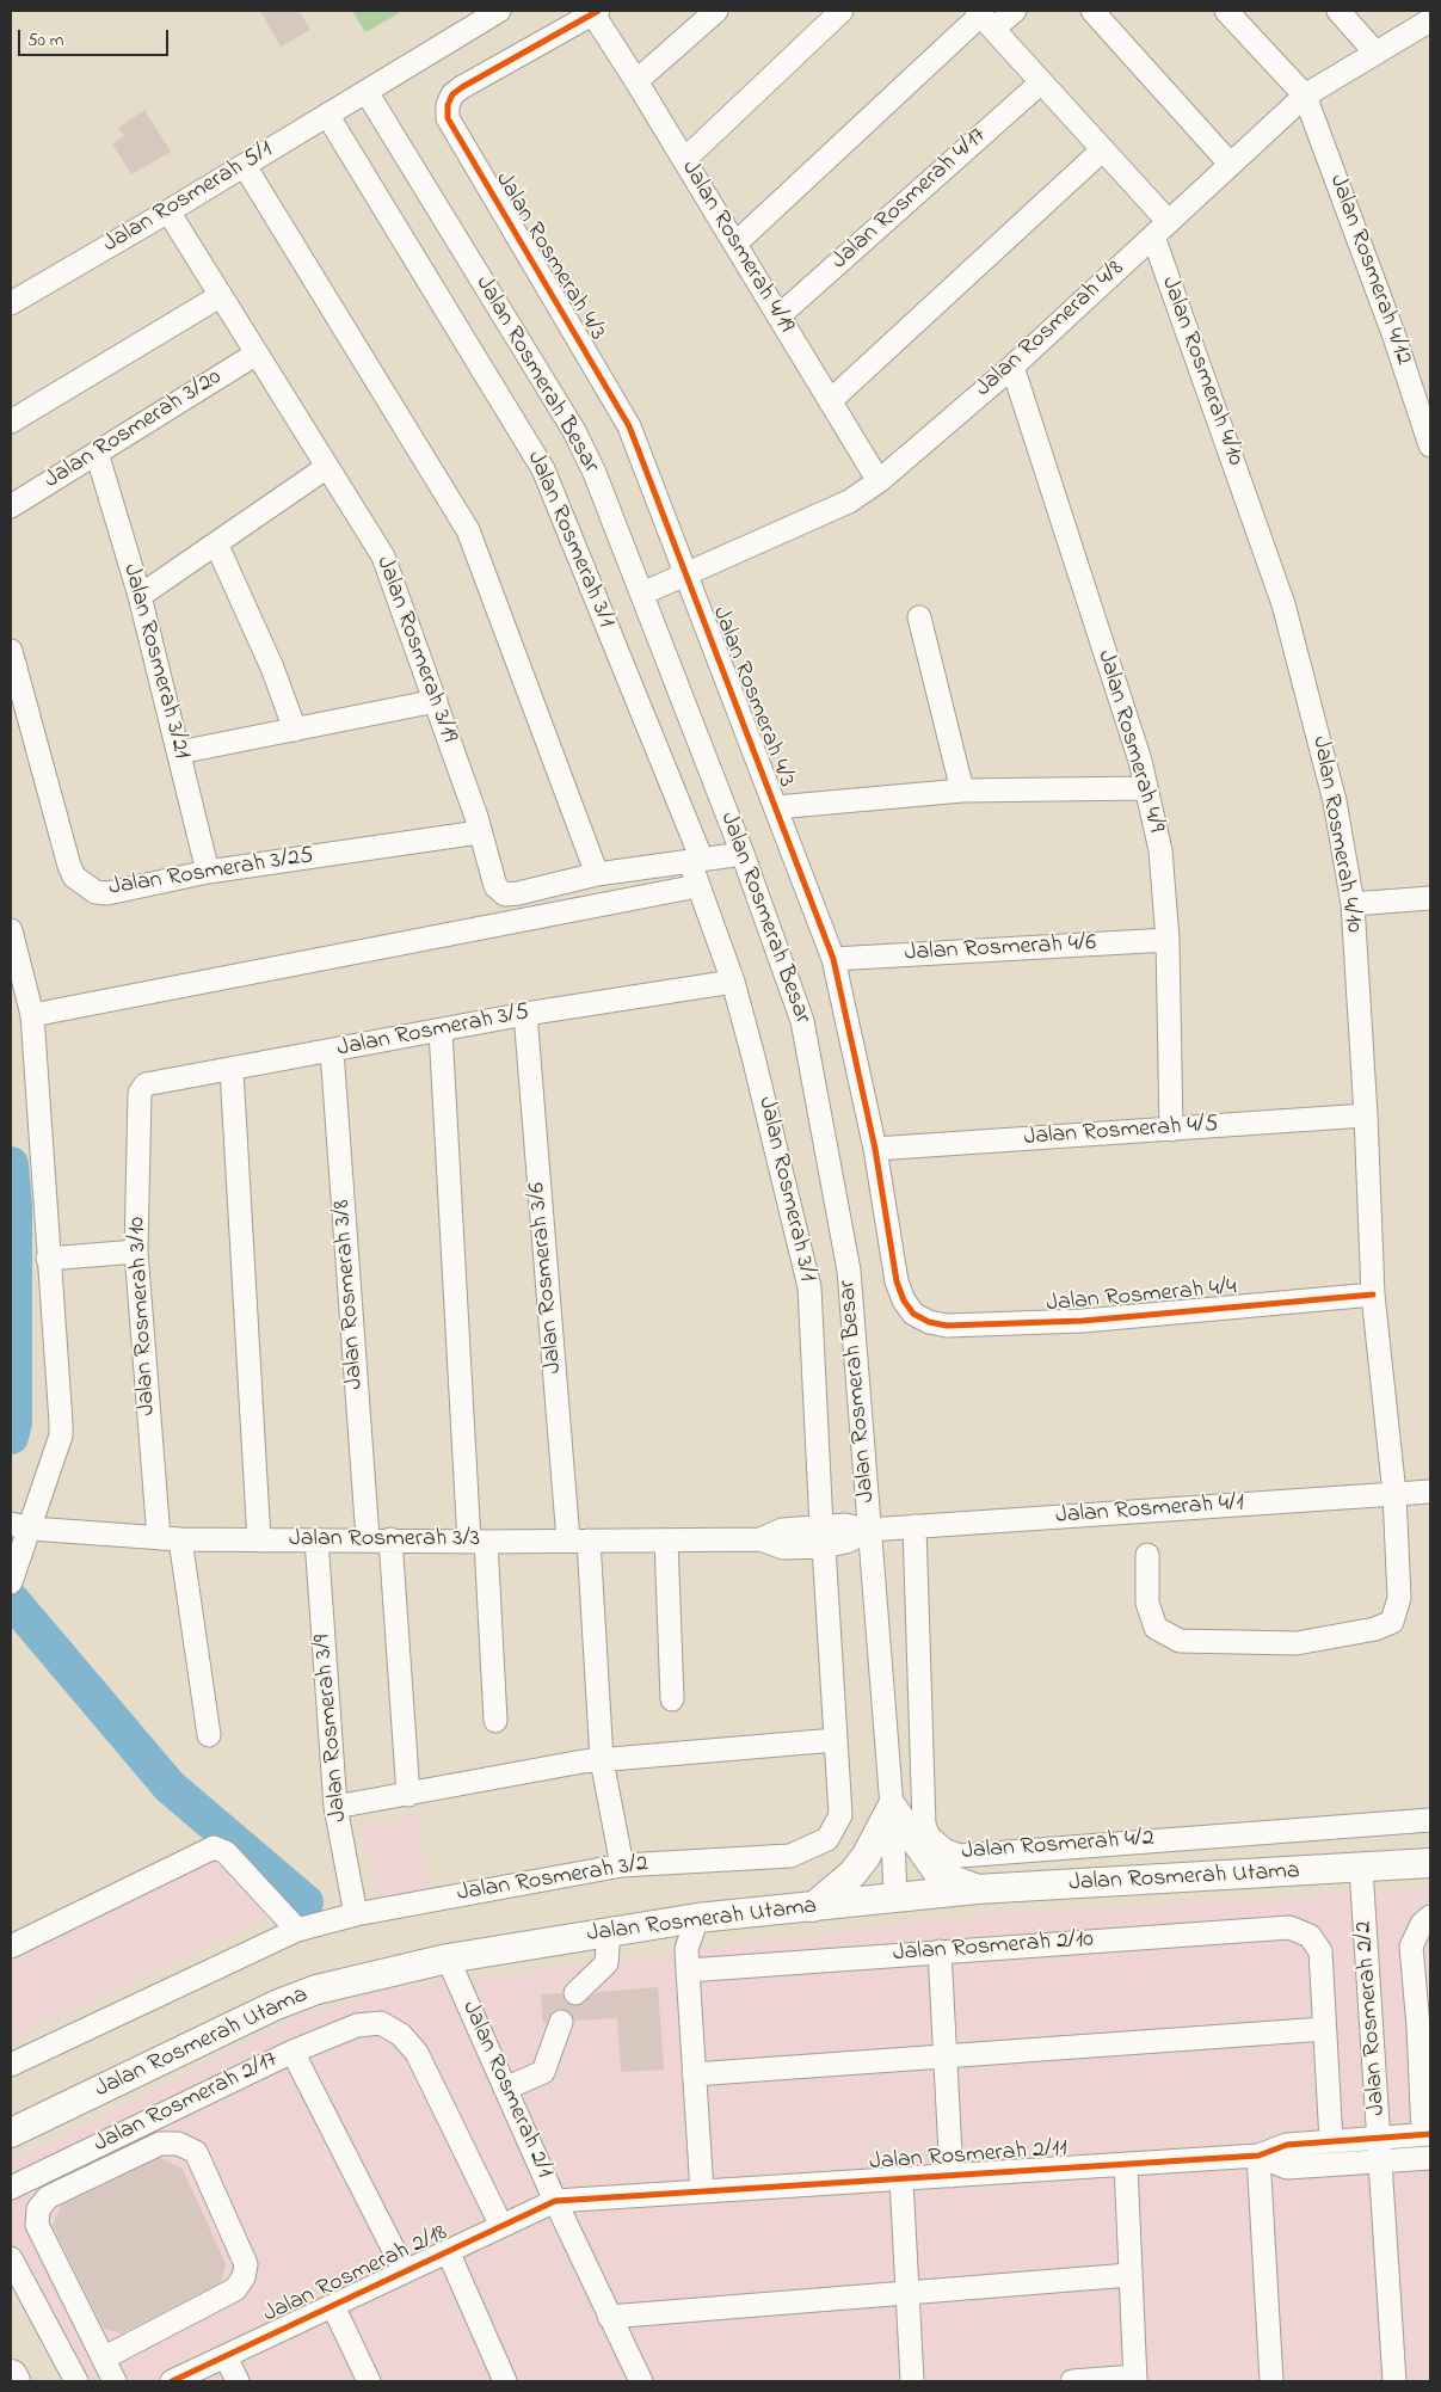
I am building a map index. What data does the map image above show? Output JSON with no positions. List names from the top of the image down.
{
  "streets": {
    "main road": ["Jalan Rosmerah Utama"],
    "street": [
      "Jalan Rosmerah 5/1",
      "Jalan Rosmerah 4/17",
      "Jalan Rosmerah 4/19",
      "Jalan Rosmerah 4/3",
      "Jalan Rosmerah 4/12",
      "Jalan Rosmerah 4/8",
      "Jalan Rosmerah 4/10",
      "Jalan Rosmerah Besar",
      "Jalan Rosmerah 3/20",
      "Jalan Rosmerah 3/1",
      "Jalan Rosmerah 3/19",
      "Jalan Rosmerah 3/21",
      "Jalan Rosmerah 4/9",
      "Jalan Rosmerah 3/25",
      "Jalan Rosmerah 4/6",
      "Jalan Rosmerah 3/5",
      "Jalan Rosmerah 4/5",
      "Jalan Rosmerah 3/6",
      "Jalan Rosmerah 3/8",
      "Jalan Rosmerah 4/4",
      "Jalan Rosmerah 3/10",
      "Jalan Rosmerah 4/1",
      "Jalan Rosmerah 3/3",
      "Jalan Rosmerah 3/9",
      "Jalan Rosmerah 4/2",
      "Jalan Rosmerah 3/2",
      "Jalan Rosmerah 2/10",
      "Jalan Rosmerah 2/2",
      "Jalan Rosmerah 2/1",
      "Jalan Rosmerah 2/17",
      "Jalan Rosmerah 2/11",
      "Jalan Rosmerah 2/18"
    ]
  },
  "crossings": [
    ["Jalan Rosmerah 5/1", "Jalan Rosmerah Besar"],
    ["Jalan Rosmerah 5/1", "Jalan Rosmerah 3/1"],
    ["Jalan Rosmerah 5/1", "Jalan Rosmerah 3/19"],
    ["Jalan Rosmerah 4/17", "Jalan Rosmerah 4/19"],
    ["Jalan Rosmerah 4/19", "Jalan Rosmerah 4/3"],
    ["Jalan Rosmerah 4/19", "Jalan Rosmerah 4/8"],
    ["Jalan Rosmerah 4/3", "Jalan Rosmerah 4/8"],
    ["Jalan Rosmerah 4/3", "Jalan Rosmerah 4/6"],
    ["Jalan Rosmerah 4/3", "Jalan Rosmerah 4/5"],
    ["Jalan Rosmerah 4/3", "Jalan Rosmerah 4/4"],
    ["Jalan Rosmerah 4/12", "Jalan Rosmerah 4/8"],
    ["Jalan Rosmerah 4/8", "Jalan Rosmerah 4/10"],
    ["Jalan Rosmerah 4/8", "Jalan Rosmerah Besar"],
    ["Jalan Rosmerah 4/8", "Jalan Rosmerah 4/9"],
    ["Jalan Rosmerah 4/10", "Jalan Rosmerah 4/5"],
    ["Jalan Rosmerah 4/10", "Jalan Rosmerah 4/4"],
    ["Jalan Rosmerah 4/10", "Jalan Rosmerah 4/1"],
    ["Jalan Rosmerah Besar", "Jalan Rosmerah 3/19"],
    ["Jalan Rosmerah Besar", "Jalan Rosmerah 4/1"],
    ["Jalan Rosmerah Besar", "Jalan Rosmerah 3/3"],
    ["Jalan Rosmerah Besar", "Jalan Rosmerah Utama"],
    ["Jalan Rosmerah 3/20", "Jalan Rosmerah 3/19"],
    ["Jalan Rosmerah 3/20", "Jalan Rosmerah 3/21"],
    ["Jalan Rosmerah 3/1", "Jalan Rosmerah 3/19"],
    ["Jalan Rosmerah 3/1", "Jalan Rosmerah 3/5"],
    ["Jalan Rosmerah 3/1", "Jalan Rosmerah 3/3"],
    ["Jalan Rosmerah 3/1", "Jalan Rosmerah 3/2"],
    ["Jalan Rosmerah 3/19", "Jalan Rosmerah 3/25"],
    ["Jalan Rosmerah 3/21", "Jalan Rosmerah 3/25"],
    ["Jalan Rosmerah 4/9", "Jalan Rosmerah 4/6"],
    ["Jalan Rosmerah 4/9", "Jalan Rosmerah 4/5"],
    ["Jalan Rosmerah 3/5", "Jalan Rosmerah 3/6"],
    ["Jalan Rosmerah 3/5", "Jalan Rosmerah 3/8"],
    ["Jalan Rosmerah 3/5", "Jalan Rosmerah 3/10"],
    ["Jalan Rosmerah 3/6", "Jalan Rosmerah 3/3"],
    ["Jalan Rosmerah 3/6", "Jalan Rosmerah 3/2"],
    ["Jalan Rosmerah 3/8", "Jalan Rosmerah 3/3"],
    ["Jalan Rosmerah 3/10", "Jalan Rosmerah 3/3"],
    ["Jalan Rosmerah 4/1", "Jalan Rosmerah 3/3"],
    ["Jalan Rosmerah 4/1", "Jalan Rosmerah 4/2"],
    ["Jalan Rosmerah 3/3", "Jalan Rosmerah 3/9"],
    ["Jalan Rosmerah 3/3", "Jalan Rosmerah 3/2"],
    ["Jalan Rosmerah 3/9", "Jalan Rosmerah 3/2"],
    ["Jalan Rosmerah Utama", "Jalan Rosmerah 2/2"],
    ["Jalan Rosmerah Utama", "Jalan Rosmerah 2/1"],
    ["Jalan Rosmerah 2/10", "Jalan Rosmerah 2/11"],
    ["Jalan Rosmerah 2/2", "Jalan Rosmerah 2/11"],
    ["Jalan Rosmerah 2/1", "Jalan Rosmerah 2/11"],
    ["Jalan Rosmerah 2/1", "Jalan Rosmerah 2/18"],
    ["Jalan Rosmerah 2/17", "Jalan Rosmerah 2/18"],
    ["Jalan Rosmerah 2/11", "Jalan Rosmerah 2/18"]
  ],
  "scale_bar": "50 m"
}
